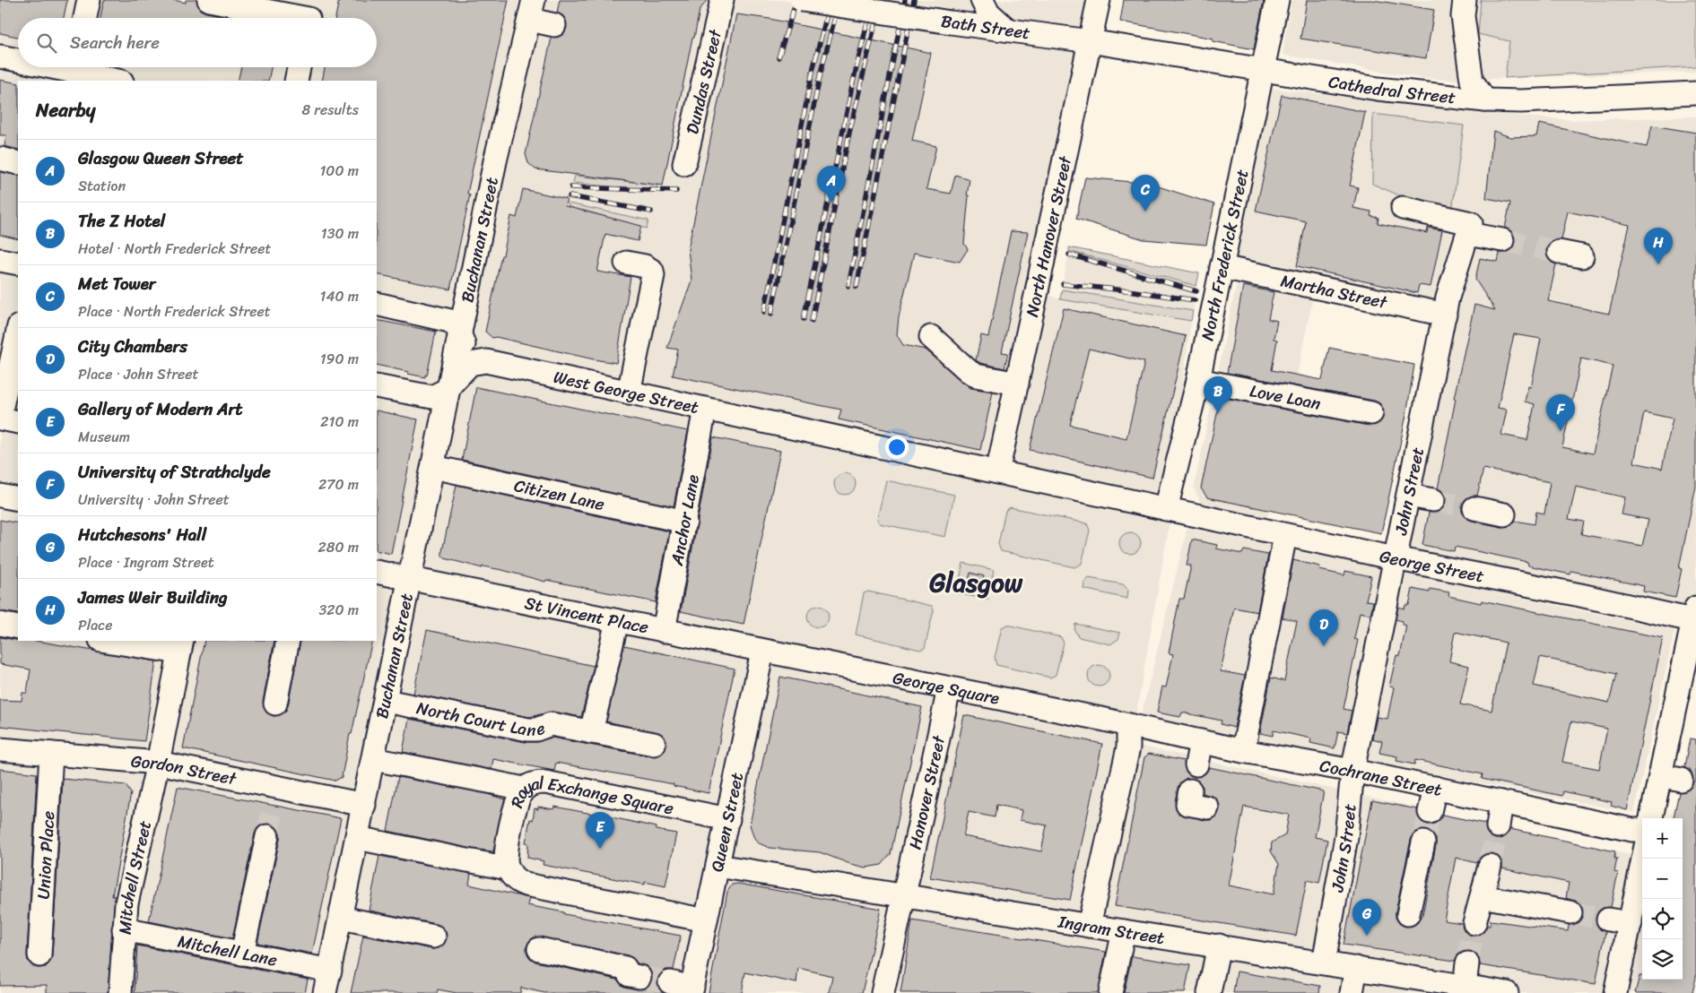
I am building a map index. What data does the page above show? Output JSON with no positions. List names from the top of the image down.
{
  "streets": {
    "street": [
      "Bath Street",
      "Dundas Street",
      "Cathedral Street",
      "North Hanover Street",
      "Buchanan Street",
      "North Frederick Street",
      "Martha Street",
      "West George Street",
      "Love Loan",
      "John Street",
      "Citizen Lane",
      "Anchor Lane",
      "George Street",
      "St Vincent Place",
      "George Square",
      "North Court Lane",
      "Gordon Street",
      "Cochrane Street",
      "Hanover Street",
      "Royal Exchange Square",
      "Queen Street",
      "Union Place",
      "Mitchell Street",
      "Ingram Street",
      "Mitchell Lane"
    ]
  },
  "crossings": [
    ["Bath Street", "Cathedral Street"],
    ["Bath Street", "North Hanover Street"],
    ["Cathedral Street", "North Hanover Street"],
    ["Cathedral Street", "North Frederick Street"],
    ["North Hanover Street", "West George Street"],
    ["Buchanan Street", "Citizen Lane"],
    ["Buchanan Street", "St Vincent Place"],
    ["Buchanan Street", "North Court Lane"],
    ["Buchanan Street", "Gordon Street"],
    ["Buchanan Street", "Mitchell Lane"],
    ["North Frederick Street", "Martha Street"],
    ["North Frederick Street", "Love Loan"],
    ["North Frederick Street", "George Street"],
    ["Martha Street", "John Street"],
    ["West George Street", "Anchor Lane"],
    ["John Street", "George Street"],
    ["John Street", "Cochrane Street"],
    ["John Street", "Ingram Street"],
    ["Citizen Lane", "Anchor Lane"],
    ["Anchor Lane", "St Vincent Place"],
    ["St Vincent Place", "George Square"],
    ["St Vincent Place", "Queen Street"],
    ["George Square", "Cochrane Street"],
    ["George Square", "Hanover Street"],
    ["George Square", "Queen Street"],
    ["Gordon Street", "Union Place"],
    ["Gordon Street", "Mitchell Street"],
    ["Hanover Street", "Ingram Street"],
    ["Royal Exchange Square", "Queen Street"],
    ["Queen Street", "Ingram Street"],
    ["Mitchell Street", "Mitchell Lane"]
  ],
  "districts": ["Glasgow"],
  "page": {
    "search": "Search here",
    "heading": ["Nearby", "8 results"],
    "list": [
      {
        "mark": "A",
        "name": "Glasgow Queen Street",
        "note": "Station",
        "value": "100 m"
      },
      {
        "mark": "B",
        "name": "The Z Hotel",
        "note": "Hotel · North Frederick Street",
        "value": "130 m"
      },
      {
        "mark": "C",
        "name": "Met Tower",
        "note": "Place · North Frederick Street",
        "value": "140 m"
      },
      {
        "mark": "D",
        "name": "City Chambers",
        "note": "Place · John Street",
        "value": "190 m"
      },
      {
        "mark": "E",
        "name": "Gallery of Modern Art",
        "note": "Museum",
        "value": "210 m"
      },
      {
        "mark": "F",
        "name": "University of Strathclyde",
        "note": "University · John Street",
        "value": "270 m"
      },
      {
        "mark": "G",
        "name": "Hutchesons' Hall",
        "note": "Place · Ingram Street",
        "value": "280 m"
      },
      {
        "mark": "H",
        "name": "James Weir Building",
        "note": "Place",
        "value": "320 m"
      }
    ],
    "pins": [
      "A",
      "C",
      "H",
      "B",
      "F",
      "D",
      "E",
      "G"
    ],
    "map_buttons": ["+", "−"]
  }
}
